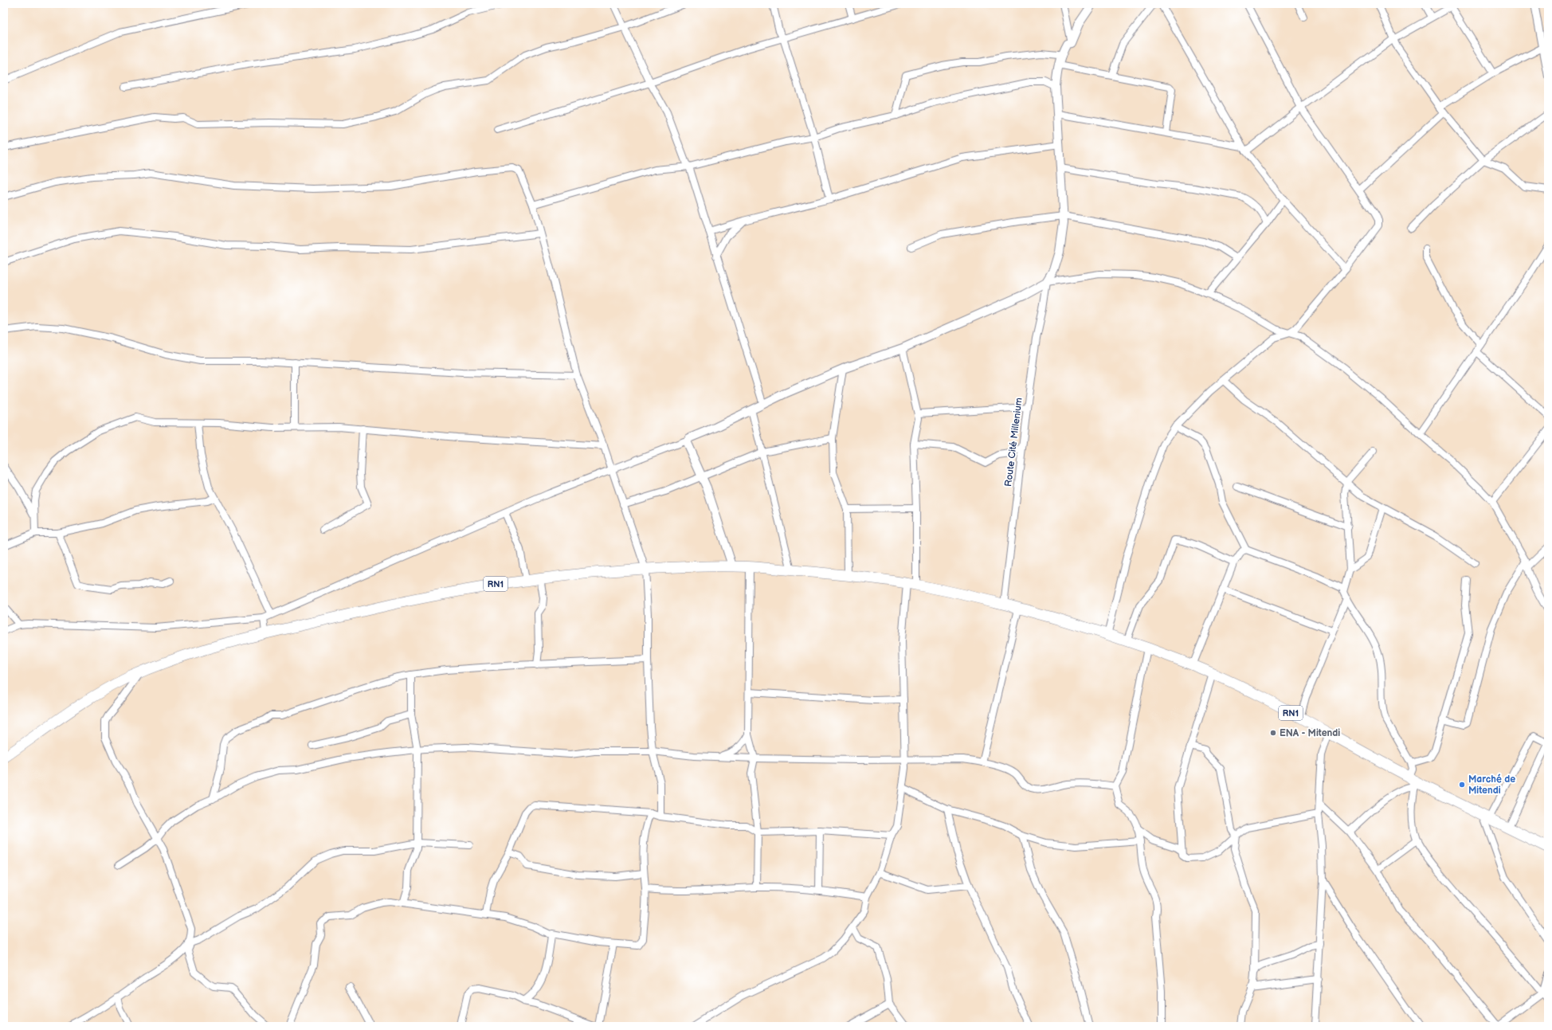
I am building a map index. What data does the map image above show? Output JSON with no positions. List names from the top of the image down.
{
  "streets": {
    "highway": ["RN1"],
    "street": ["Route Cité Millenium"]
  },
  "crossings": [
    ["Route Cité Millenium", "RN1"]
  ],
  "places": ["ENA - Mitendi", "Marché de Mitendi"]
}
